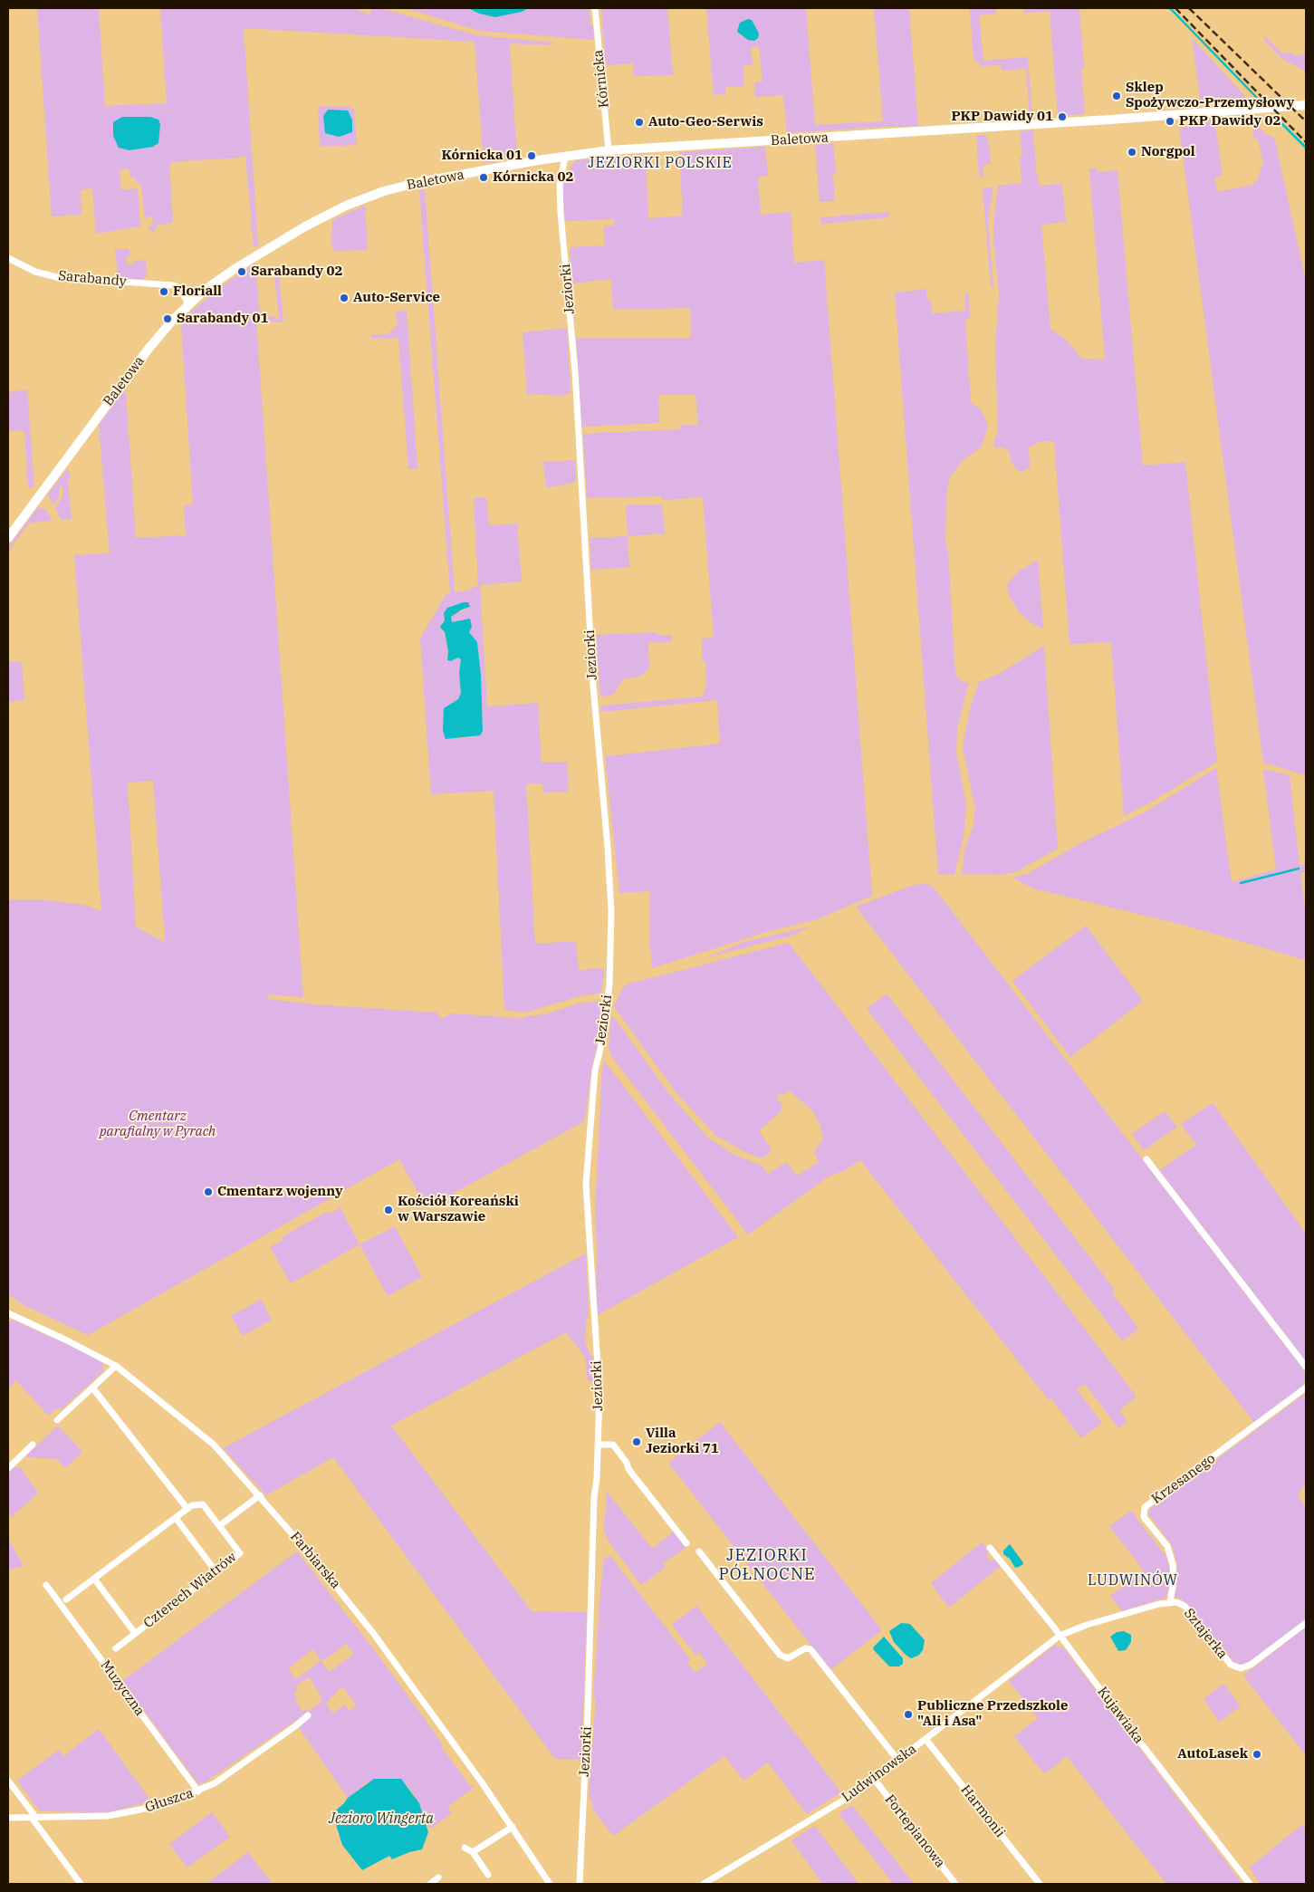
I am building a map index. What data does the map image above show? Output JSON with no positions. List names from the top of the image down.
{
  "streets": {
    "street": [
      "Kórnicka",
      "Baletowa",
      "Sarabandy",
      "Jeziorki",
      "Krzesanego",
      "Farbiarska",
      "Czterech Wiatrów",
      "Sztajerka",
      "Muzyczna",
      "Kujawiaka",
      "Ludwinowska",
      "Głuszca",
      "Harmonii",
      "Fortepianowa"
    ]
  },
  "crossings": [
    ["Kórnicka", "Baletowa"],
    ["Baletowa", "Sarabandy"],
    ["Baletowa", "Jeziorki"],
    ["Krzesanego", "Sztajerka"],
    ["Krzesanego", "Ludwinowska"],
    ["Sztajerka", "Ludwinowska"],
    ["Muzyczna", "Głuszca"],
    ["Kujawiaka", "Ludwinowska"],
    ["Ludwinowska", "Harmonii"],
    ["Ludwinowska", "Fortepianowa"]
  ],
  "districts": ["JEZIORKI POLSKIE", "JEZIORKI PÓŁNOCNE", "LUDWINÓW"],
  "water": ["Jezioro Wingerta"],
  "parks": ["Cmentarz parafialny w Pyrach"],
  "places": [
    "Sklep Spożywczo-Przemysłowy",
    "PKP Dawidy 01",
    "PKP Dawidy 02",
    "Auto-Geo-Serwis",
    "Norgpol",
    "Kórnicka 01",
    "Kórnicka 02",
    "Sarabandy 02",
    "Floriall",
    "Auto-Service",
    "Sarabandy 01",
    "Cmentarz wojenny",
    "Kościół Koreański w Warszawie",
    "Villa Jeziorki 71",
    "Publiczne Przedszkole \"Ali i Asa\"",
    "AutoLasek"
  ]
}
